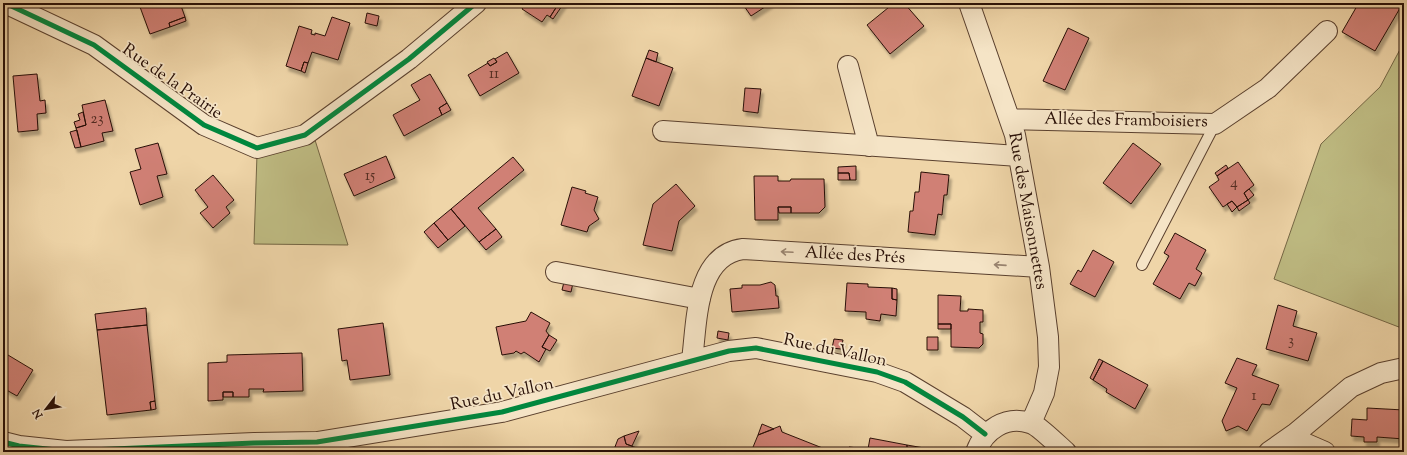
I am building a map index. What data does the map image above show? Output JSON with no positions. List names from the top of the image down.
{
  "streets": {
    "street": [
      "Rue de la Prairie",
      "Allée des Framboisiers",
      "Rue des Maisonnettes",
      "Allée des Prés",
      "Rue du Vallon"
    ]
  },
  "crossings": [
    ["Allée des Framboisiers", "Rue des Maisonnettes"],
    ["Rue des Maisonnettes", "Allée des Prés"],
    ["Allée des Prés", "Rue du Vallon"]
  ],
  "house_numbers": [
    "11",
    "23",
    "15",
    "4",
    "3",
    "1"
  ],
  "north": "bottom left"
}
